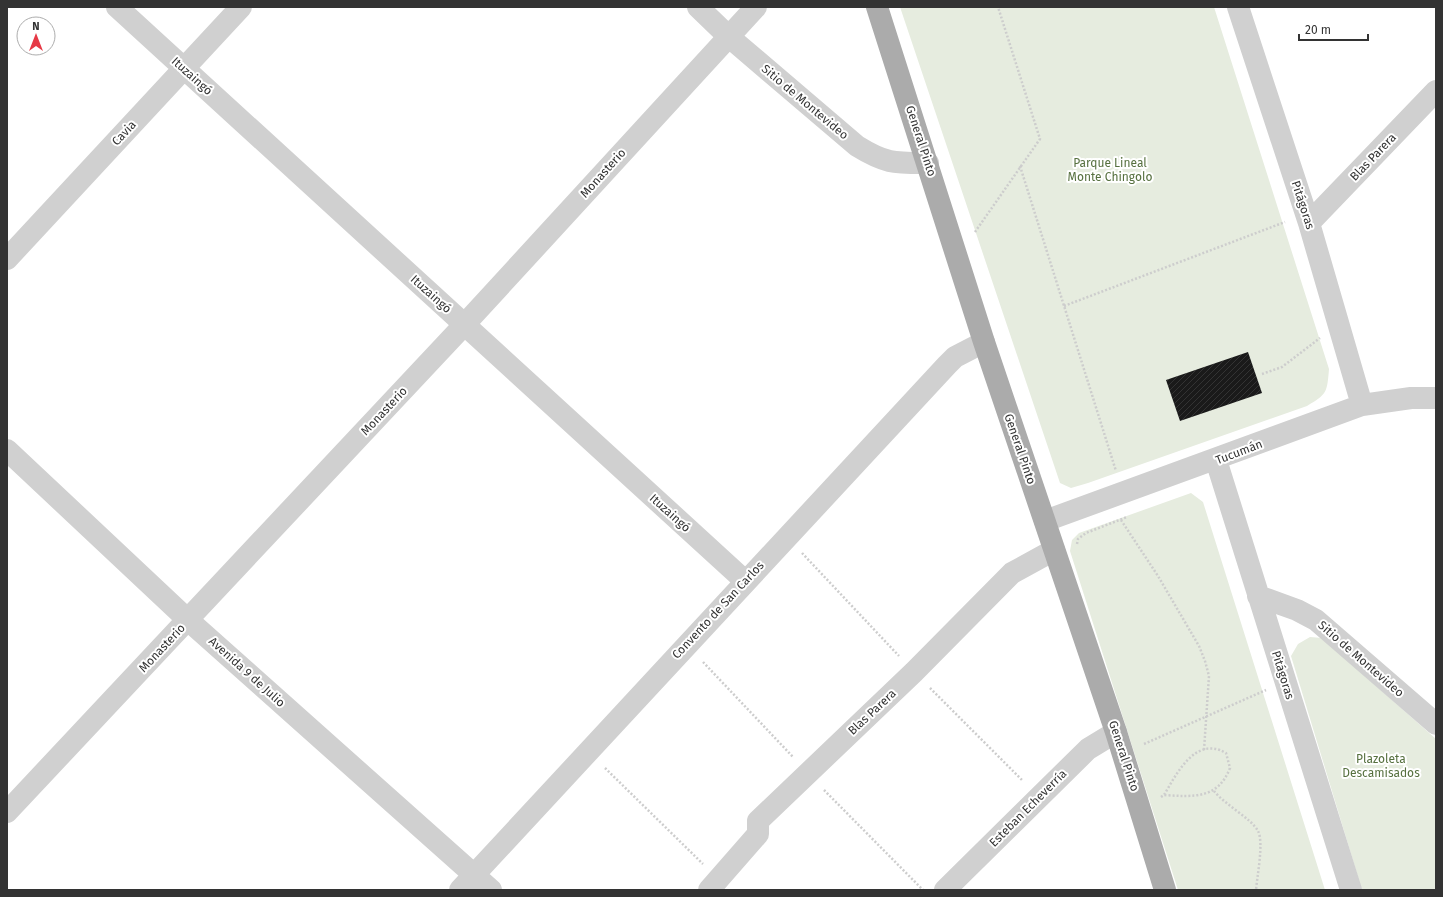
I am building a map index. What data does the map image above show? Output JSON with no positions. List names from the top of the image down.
{
  "streets": {
    "main road": ["General Pinto"],
    "street": [
      "Ituzaingó",
      "Sitio de Montevideo",
      "Cavia",
      "Blas Parera",
      "Monasterio",
      "Pitágoras",
      "Tucumán",
      "Convento de San Carlos",
      "Avenida 9 de Julio",
      "Esteban Echeverría"
    ]
  },
  "crossings": [
    ["Ituzaingó", "Cavia"],
    ["Ituzaingó", "Monasterio"],
    ["Ituzaingó", "Convento de San Carlos"],
    ["Sitio de Montevideo", "General Pinto"],
    ["Sitio de Montevideo", "Monasterio"],
    ["Sitio de Montevideo", "Pitágoras"],
    ["General Pinto", "Blas Parera"],
    ["General Pinto", "Tucumán"],
    ["General Pinto", "Convento de San Carlos"],
    ["General Pinto", "Esteban Echeverría"],
    ["Blas Parera", "Pitágoras"],
    ["Monasterio", "Avenida 9 de Julio"],
    ["Pitágoras", "Tucumán"],
    ["Convento de San Carlos", "Avenida 9 de Julio"]
  ],
  "parks": ["Parque Lineal Monte Chingolo", "Plazoleta Descamisados"],
  "scale_bar": "20 m",
  "north": "top"
}
